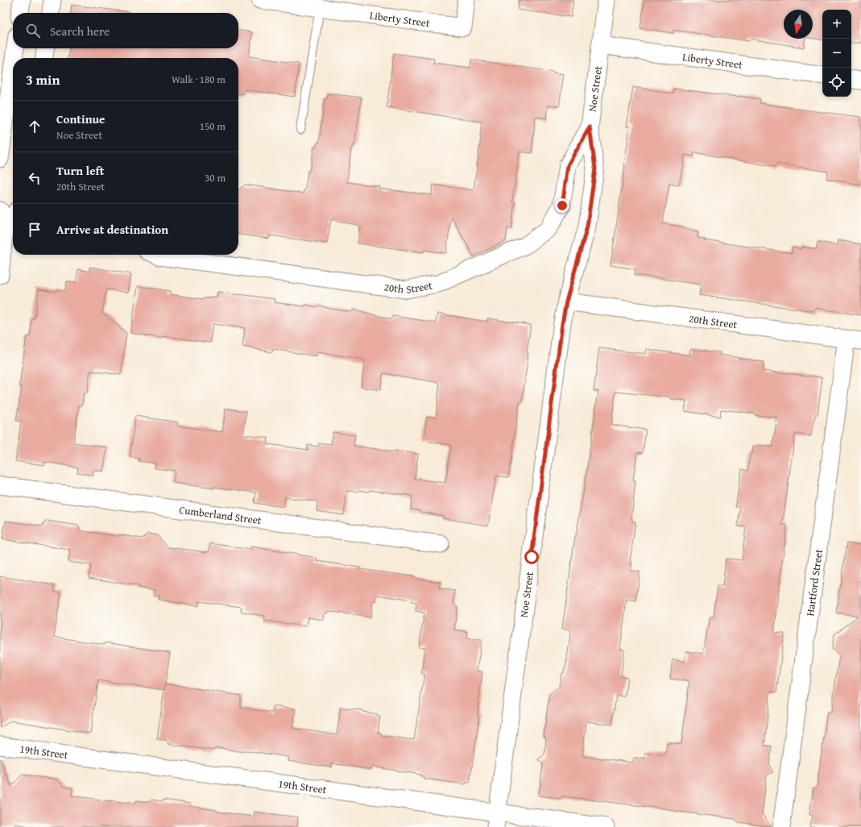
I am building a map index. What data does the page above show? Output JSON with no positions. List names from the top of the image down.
{
  "streets": {
    "street": [
      "Liberty Street",
      "Noe Street",
      "20th Street",
      "Cumberland Street",
      "Hartford Street",
      "19th Street"
    ]
  },
  "crossings": [
    ["Liberty Street", "Noe Street"],
    ["Noe Street", "20th Street"],
    ["Noe Street", "19th Street"],
    ["20th Street", "Hartford Street"]
  ],
  "north": "bottom",
  "page": {
    "map_buttons": ["+", "−"],
    "search": "Search here",
    "heading": ["3 min", "Walk · 180 m"],
    "list": [
      ["Continue", "Noe Street", "150 m"],
      ["Turn left", "20th Street", "30 m"],
      "Arrive at destination"
    ]
  }
}
